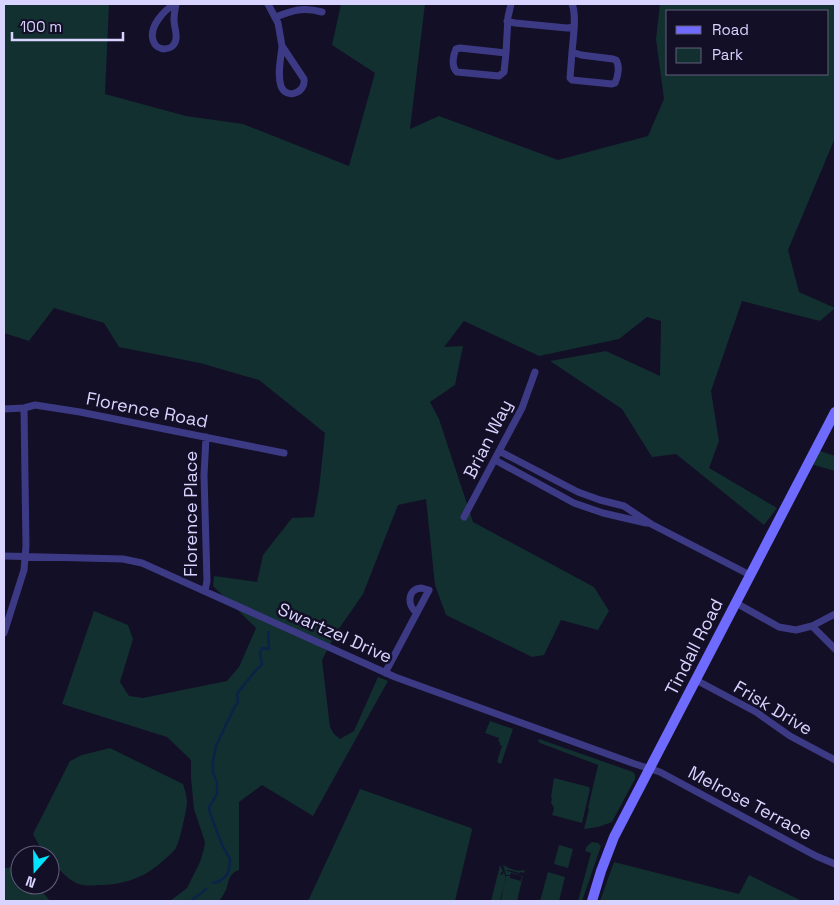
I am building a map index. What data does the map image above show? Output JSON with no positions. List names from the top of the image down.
{
  "streets": {
    "street": [
      "Florence Road",
      "Brian Way",
      "Florence Place",
      "Swartzel Drive",
      "Tindall Road",
      "Frisk Drive",
      "Melrose Terrace"
    ]
  },
  "crossings": [
    ["Florence Road", "Florence Place"],
    ["Florence Place", "Swartzel Drive"],
    ["Swartzel Drive", "Tindall Road"],
    ["Swartzel Drive", "Melrose Terrace"],
    ["Tindall Road", "Frisk Drive"],
    ["Tindall Road", "Melrose Terrace"]
  ],
  "legend": ["Road", "Park"],
  "scale_bar": "100 m",
  "north": "bottom"
}
